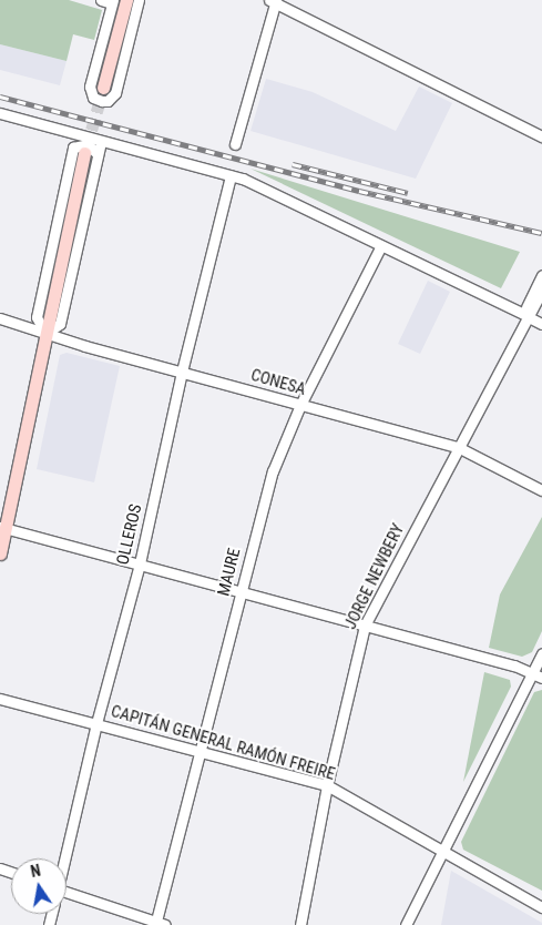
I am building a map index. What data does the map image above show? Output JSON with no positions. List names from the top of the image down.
{
  "streets": {
    "street": [
      "CONESA",
      "OLLEROS",
      "MAURE",
      "JORGE NEWBERY",
      "CAPITÁN GENERAL RAMÓN FREIRE"
    ]
  },
  "crossings": [
    ["CONESA", "OLLEROS"],
    ["CONESA", "MAURE"],
    ["CONESA", "JORGE NEWBERY"],
    ["OLLEROS", "CAPITÁN GENERAL RAMÓN FREIRE"],
    ["MAURE", "CAPITÁN GENERAL RAMÓN FREIRE"],
    ["JORGE NEWBERY", "CAPITÁN GENERAL RAMÓN FREIRE"]
  ],
  "north": "top"
}
